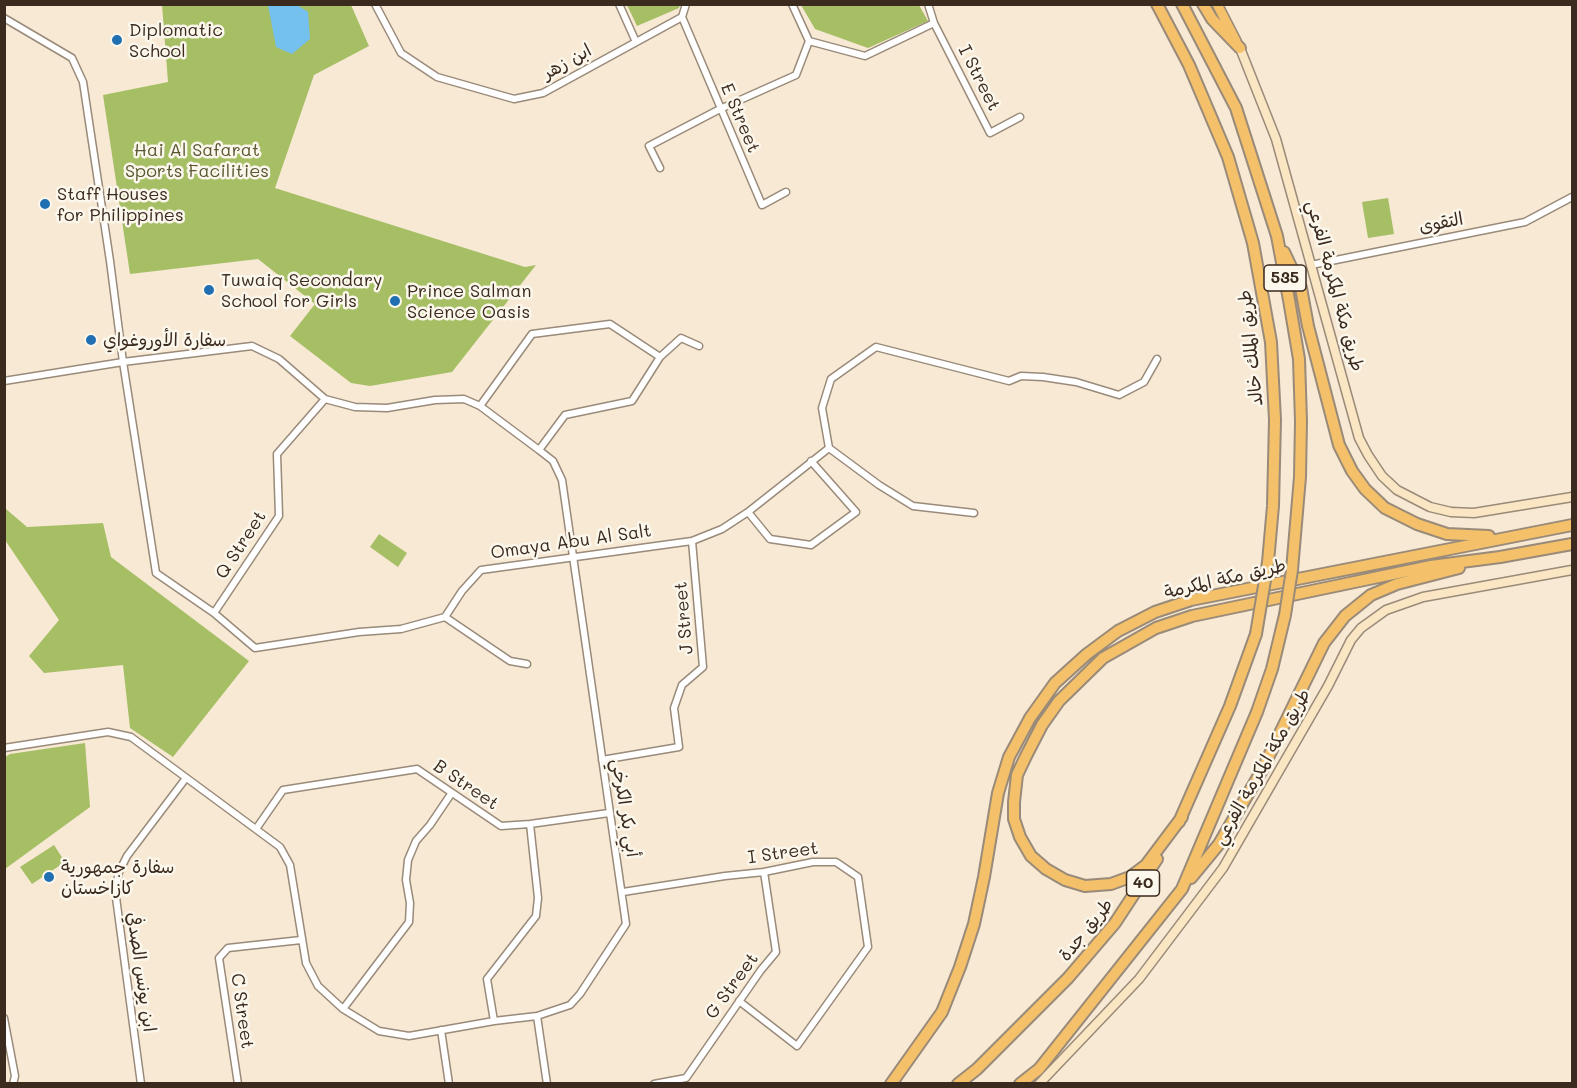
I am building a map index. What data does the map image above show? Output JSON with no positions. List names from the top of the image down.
{
  "streets": {
    "highway": [
      "535",
      "طريق الملك خالد",
      "طريق مكة المكرمة",
      "40",
      "طريق جدة"
    ],
    "street": [
      "ابن زهر",
      "I Street",
      "E Street",
      "التقوى",
      "طريق مكة المكرمة الفرعي",
      "Omaya Abu Al Salt",
      "Q Street",
      "J Street",
      "B Street",
      "أبي بكر الكرخي",
      "ابن يونس الصدفي",
      "G Street",
      "C Street"
    ]
  },
  "crossings": [
    ["ابن زهر", "E Street"],
    ["I Street", "أبي بكر الكرخي"],
    ["I Street", "G Street"],
    ["التقوى", "طريق مكة المكرمة الفرعي"],
    ["535", "40"],
    ["طريق الملك خالد", "طريق جدة"],
    ["Omaya Abu Al Salt", "J Street"],
    ["Omaya Abu Al Salt", "أبي بكر الكرخي"],
    ["Q Street", "أبي بكر الكرخي"],
    ["طريق مكة المكرمة", "طريق جدة"],
    ["J Street", "أبي بكر الكرخي"],
    ["B Street", "أبي بكر الكرخي"],
    ["أبي بكر الكرخي", "ابن يونس الصدفي"],
    ["أبي بكر الكرخي", "C Street"]
  ],
  "parks": ["Hai Al Safarat Sports Facilities"],
  "places": [
    "Diplomatic School",
    "Staff Houses for Philippines",
    "Tuwaiq Secondary School for Girls",
    "Prince Salman Science Oasis",
    "سفارة الأوروغواي",
    "سفارة جمهورية كازاخستان"
  ]
}
